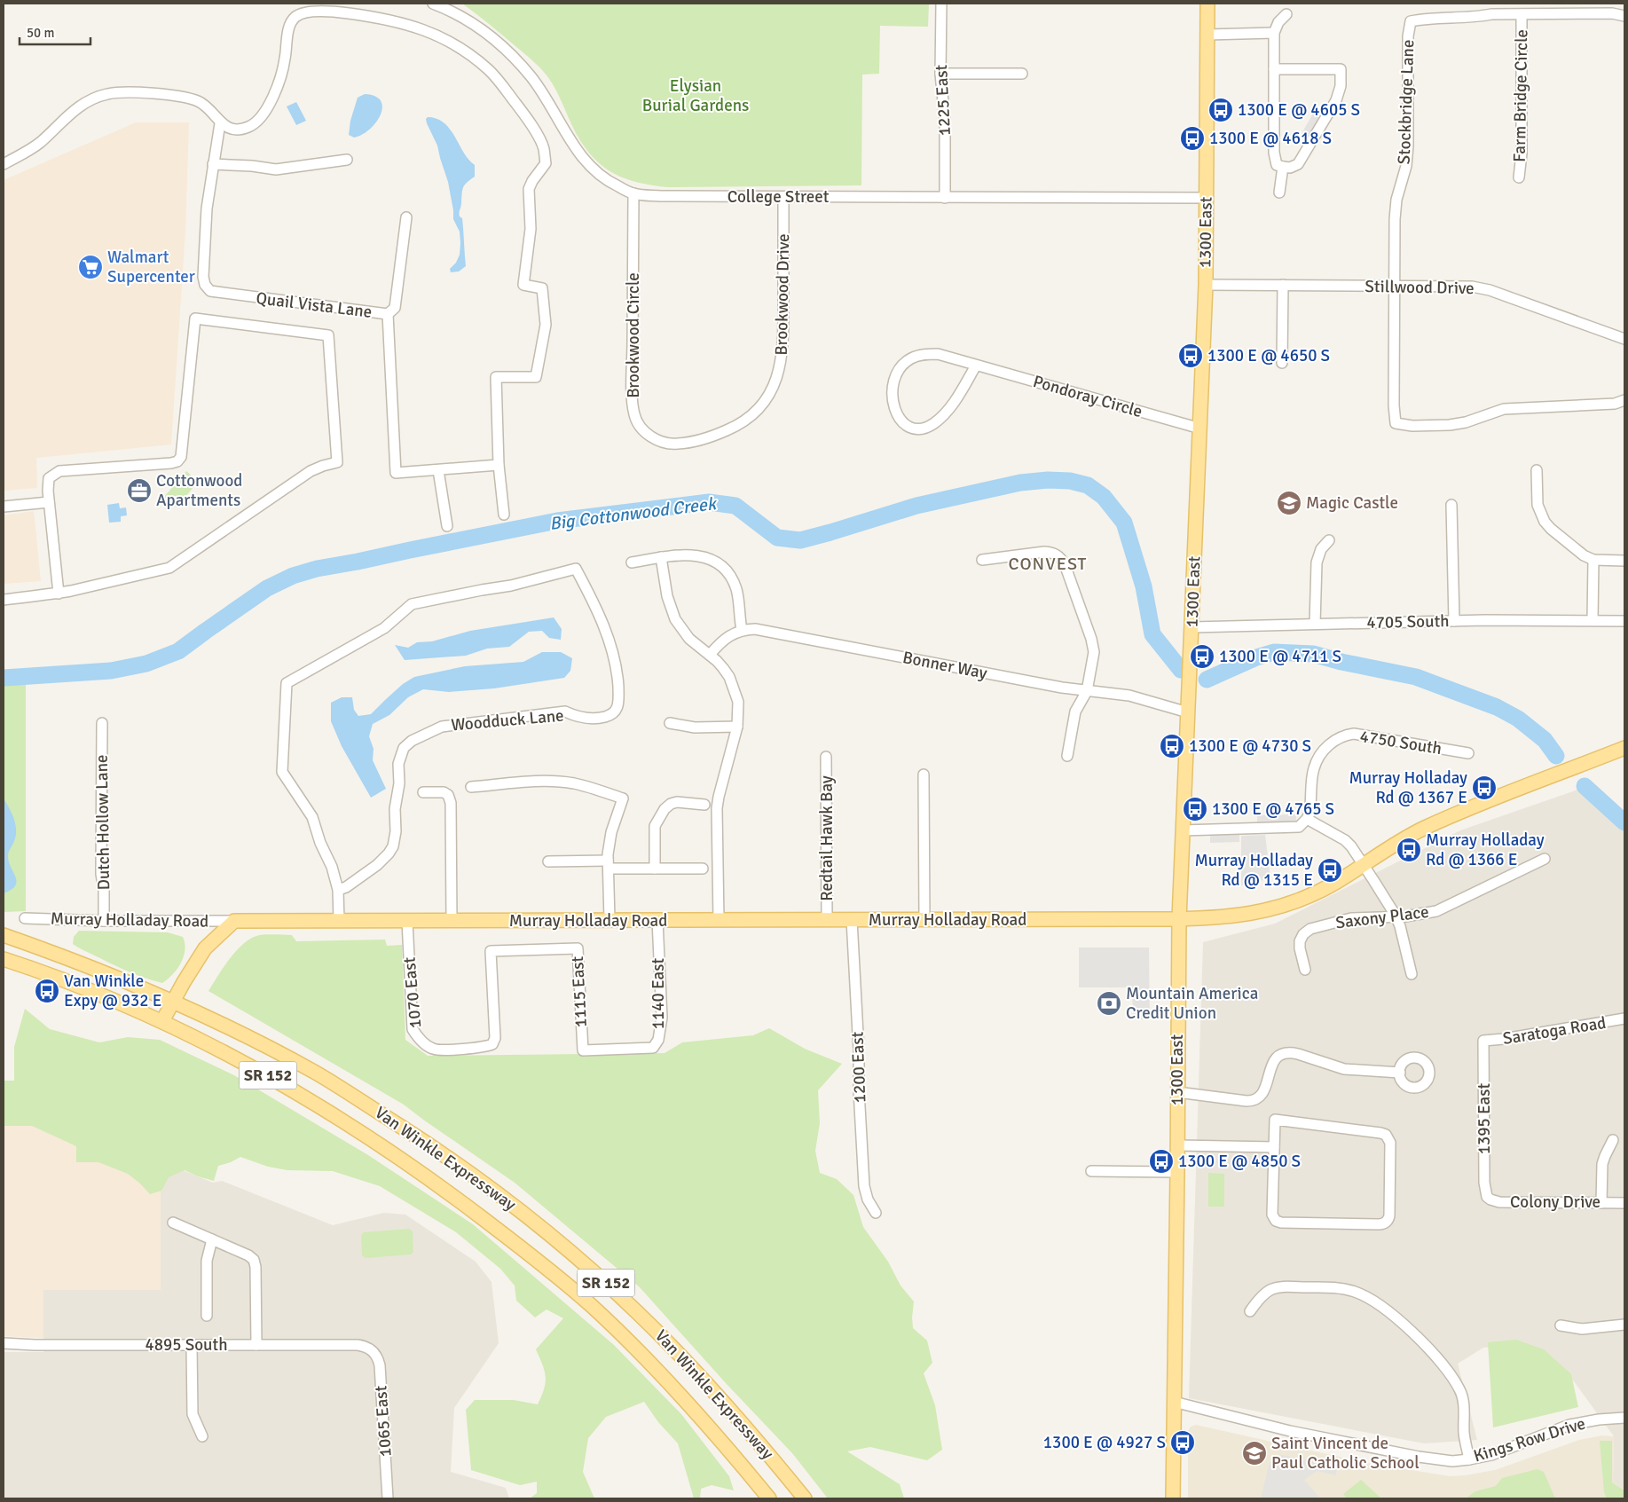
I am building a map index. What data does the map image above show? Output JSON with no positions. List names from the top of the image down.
{
  "streets": {
    "main road": [
      "1300 East",
      "Murray Holladay Road",
      "SR 152",
      "Van Winkle Expressway"
    ],
    "street": [
      "Farm Bridge Circle",
      "1225 East",
      "Stockbridge Lane",
      "College Street",
      "Stillwood Drive",
      "Brookwood Drive",
      "Quail Vista Lane",
      "Brookwood Circle",
      "Pondoray Circle",
      "4705 South",
      "Bonner Way",
      "Woodduck Lane",
      "4750 South",
      "Dutch Hollow Lane",
      "Redtail Hawk Bay",
      "Saxony Place",
      "1115 East",
      "1070 East",
      "1140 East",
      "Saratoga Road",
      "1200 East",
      "1395 East",
      "Colony Drive",
      "4895 South",
      "1065 East",
      "Kings Row Drive"
    ]
  },
  "crossings": [
    ["Farm Bridge Circle", "Stockbridge Lane"],
    ["1225 East", "College Street"],
    ["Stockbridge Lane", "Stillwood Drive"],
    ["College Street", "1300 East"],
    ["College Street", "Brookwood Drive"],
    ["College Street", "Brookwood Circle"],
    ["1300 East", "Stillwood Drive"],
    ["1300 East", "Pondoray Circle"],
    ["1300 East", "4705 South"],
    ["1300 East", "Bonner Way"],
    ["1300 East", "Murray Holladay Road"],
    ["1300 East", "Kings Row Drive"],
    ["Brookwood Drive", "Brookwood Circle"],
    ["Dutch Hollow Lane", "Murray Holladay Road"],
    ["Redtail Hawk Bay", "Murray Holladay Road"],
    ["Murray Holladay Road", "1070 East"],
    ["Murray Holladay Road", "1140 East"],
    ["Murray Holladay Road", "1200 East"],
    ["Murray Holladay Road", "Van Winkle Expressway"],
    ["1115 East", "1070 East"],
    ["1115 East", "1140 East"],
    ["Saratoga Road", "1395 East"],
    ["1395 East", "Colony Drive"],
    ["4895 South", "1065 East"]
  ],
  "districts": ["CONVEST"],
  "water": ["Big Cottonwood Creek"],
  "parks": ["Elysian Burial Gardens"],
  "places": {
    "bus stop": [
      "1300 E @ 4605 S",
      "1300 E @ 4618 S",
      "1300 E @ 4650 S",
      "1300 E @ 4711 S",
      "1300 E @ 4730 S",
      "Murray Holladay Rd @ 1367 E",
      "1300 E @ 4765 S",
      "Murray Holladay Rd @ 1366 E",
      "Murray Holladay Rd @ 1315 E",
      "Van Winkle Expy @ 932 E",
      "1300 E @ 4850 S",
      "1300 E @ 4927 S"
    ],
    "supermarket": ["Walmart Supercenter"],
    "office": ["Cottonwood Apartments"],
    "school or university": ["Magic Castle", "Saint Vincent de Paul Catholic School"],
    "bank": ["Mountain America Credit Union"]
  },
  "scale_bar": "50 m"
}
